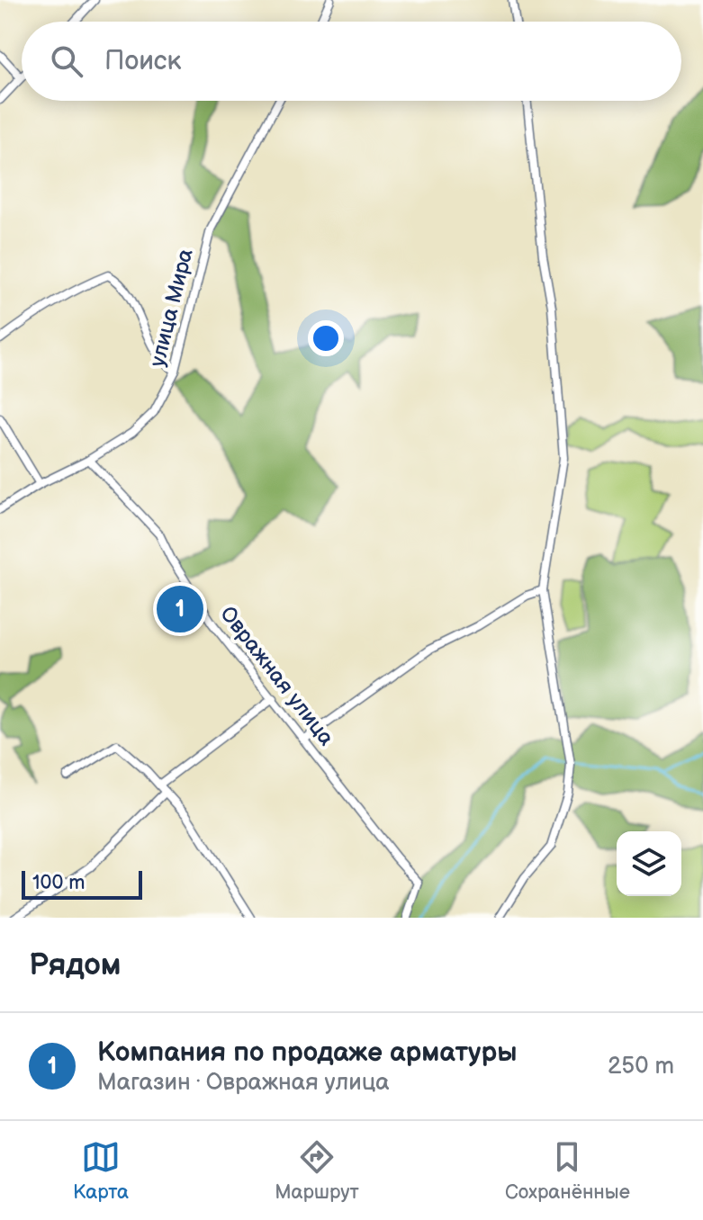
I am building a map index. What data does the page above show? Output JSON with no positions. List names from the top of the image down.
{
  "streets": {
    "street": ["улица Мира", "Овражная улица"]
  },
  "crossings": [
    ["улица Мира", "Овражная улица"]
  ],
  "scale_bar": "100 m",
  "page": {
    "search": "Поиск",
    "pins": "1",
    "scale": "100 m",
    "heading": "Рядом",
    "list": [
      {
        "mark": "1",
        "name": "Компания по продаже арматуры",
        "note": "Магазин · Овражная улица",
        "value": "250 m"
      }
    ],
    "nav": ["Карта", "Маршрут", "Сохранённые"]
  }
}
